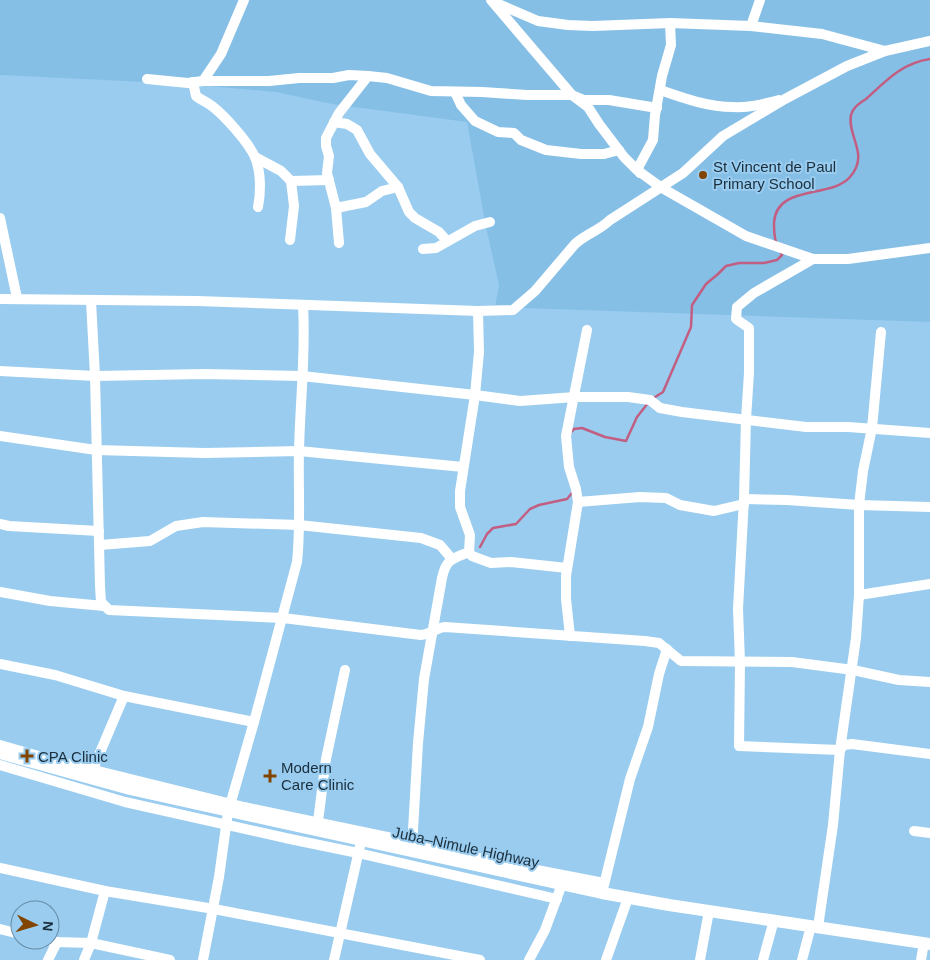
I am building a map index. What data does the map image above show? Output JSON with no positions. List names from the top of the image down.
{
  "streets": {
    "main road": ["Juba–Nimule Highway"]
  },
  "places": {
    "other": ["St Vincent de Paul Primary School"],
    "health": ["CPA Clinic", "Modern Care Clinic"]
  },
  "north": "right"
}
